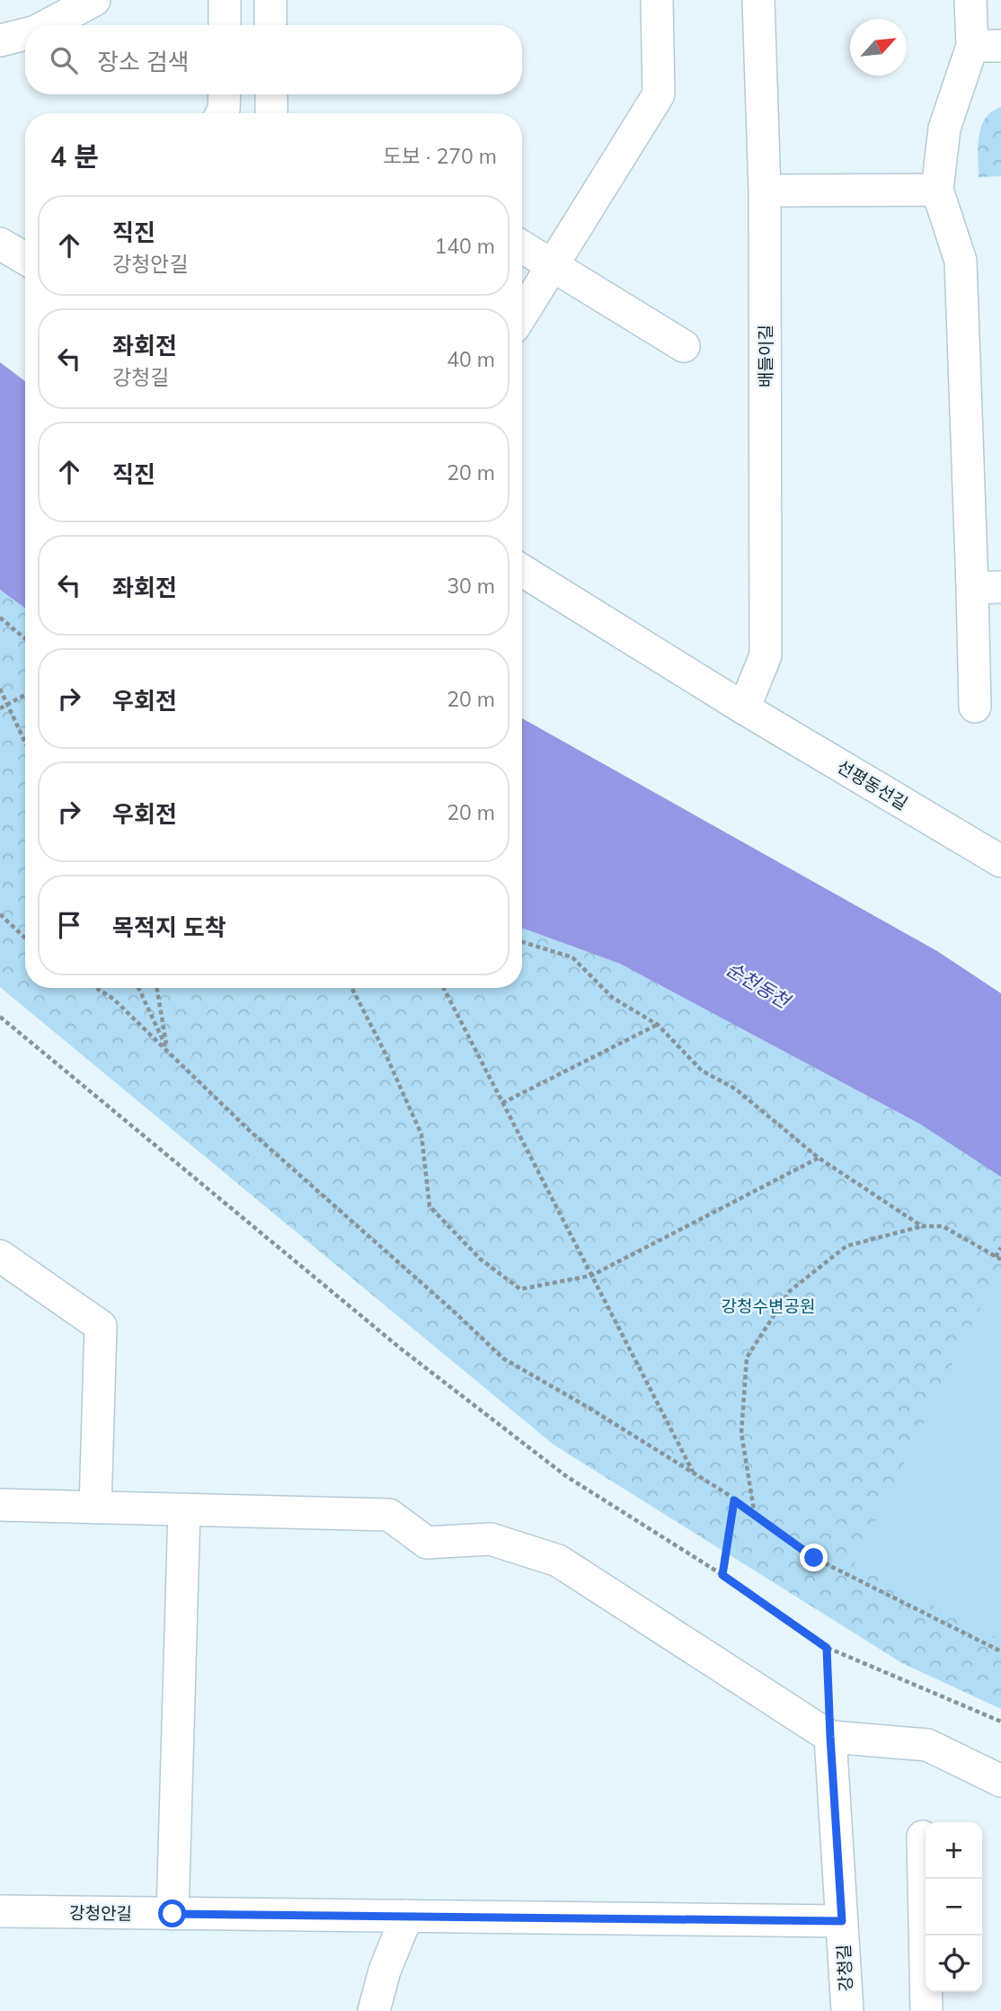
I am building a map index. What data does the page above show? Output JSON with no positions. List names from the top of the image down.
{
  "streets": {
    "street": [
      "배들이길",
      "선평동선길",
      "강청안길",
      "강청길"
    ]
  },
  "crossings": [
    ["배들이길", "선평동선길"],
    ["강청안길", "강청길"]
  ],
  "water": ["순천동천"],
  "parks": ["강청수변공원"],
  "north": "top right",
  "page": {
    "search": "장소 검색",
    "heading": ["4 분", "도보 · 270 m"],
    "list": [
      ["직진", "강청안길", "140 m"],
      ["좌회전", "강청길", "40 m"],
      ["직진", "20 m"],
      ["좌회전", "30 m"],
      ["우회전", "20 m"],
      ["우회전", "20 m"],
      "목적지 도착"
    ],
    "map_buttons": ["+", "−"]
  }
}
